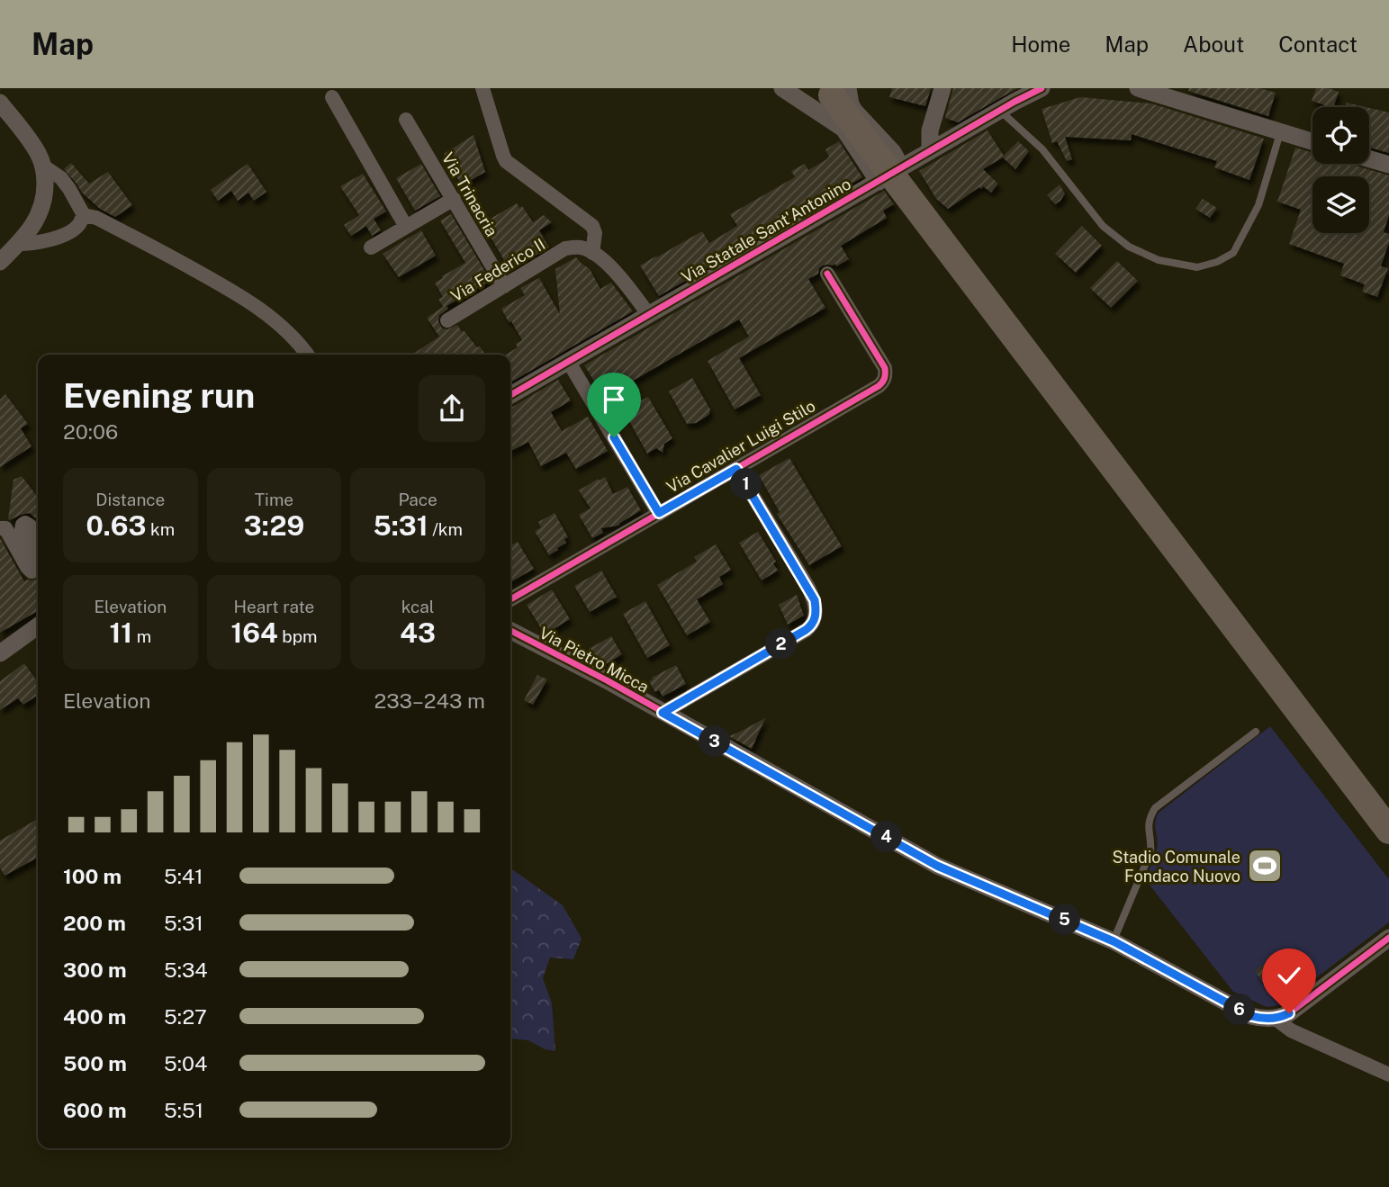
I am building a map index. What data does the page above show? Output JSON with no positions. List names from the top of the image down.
{
  "streets": {
    "street": [
      "Via Trinacria",
      "Via Statale Sant'Antonino",
      "Via Federico II",
      "Via Cavalier Luigi Stilo",
      "Via Pietro Micca"
    ]
  },
  "crossings": [
    ["Via Trinacria", "Via Federico II"]
  ],
  "places": {
    "sports": ["Stadio Comunale Fondaco Nuovo"]
  },
  "page": {
    "header": "Map",
    "nav": [
      "Home",
      "Map",
      "About",
      "Contact"
    ],
    "heading": ["Evening run", "20:06"],
    "stats": [
      ["Distance", "0.63 km"],
      ["Time", "3:29"],
      ["Pace", "5:31 /km"],
      ["Elevation", "11 m"],
      ["Heart rate", "164 bpm"],
      ["kcal", "43"]
    ],
    "pins": [
      "1",
      "2",
      "3",
      "4",
      "5",
      "6"
    ],
    "chart": ["Elevation", "233–243 m"],
    "list": [
      {
        "name": "100 m",
        "note": "5:41"
      },
      {
        "name": "200 m",
        "note": "5:31"
      },
      {
        "name": "300 m",
        "note": "5:34"
      },
      {
        "name": "400 m",
        "note": "5:27"
      },
      {
        "name": "500 m",
        "note": "5:04"
      },
      {
        "name": "600 m",
        "note": "5:51"
      }
    ]
  }
}
